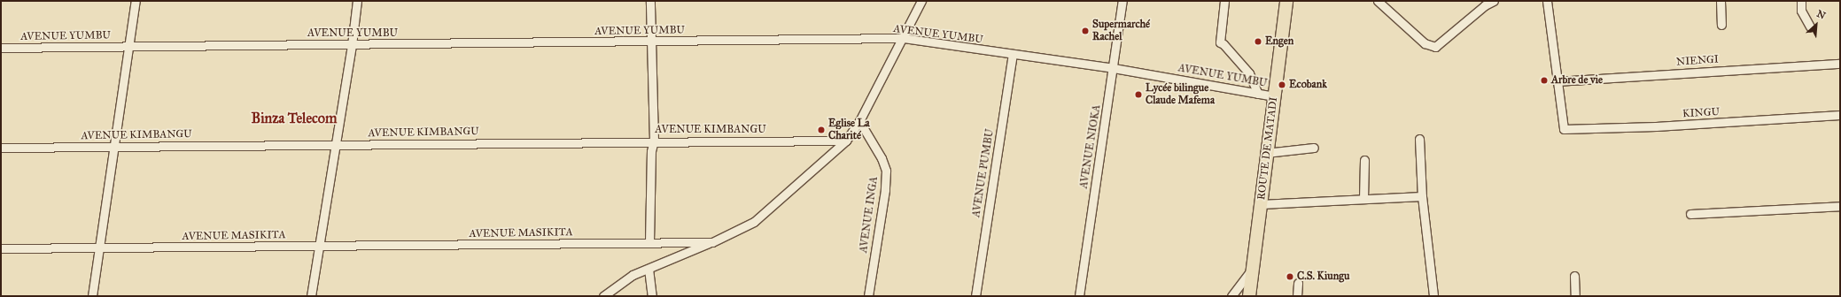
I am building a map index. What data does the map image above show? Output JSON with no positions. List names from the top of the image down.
{
  "streets": {
    "highway": ["ROUTE DE MATADI"],
    "street": [
      "AVENUE YUMBU",
      "NIENGI",
      "KINGU",
      "AVENUE KIMBANGU",
      "AVENUE NIOKA",
      "AVENUE PUMBU",
      "AVENUE INGA",
      "AVENUE MASIKITA"
    ]
  },
  "crossings": [
    ["AVENUE YUMBU", "AVENUE NIOKA"],
    ["AVENUE YUMBU", "ROUTE DE MATADI"],
    ["AVENUE YUMBU", "AVENUE PUMBU"],
    ["AVENUE YUMBU", "AVENUE MASIKITA"],
    ["NIENGI", "KINGU"],
    ["AVENUE KIMBANGU", "AVENUE MASIKITA"],
    ["AVENUE INGA", "AVENUE MASIKITA"]
  ],
  "districts": ["Binza Telecom"],
  "places": [
    "Supermarché Rachel",
    "Engen",
    "Arbre de vie",
    "Ecobank",
    "Lycée bilingue Claude Mafema",
    "Eglise La Charité",
    "C.S. Kiungu"
  ],
  "north": "top right"
}
